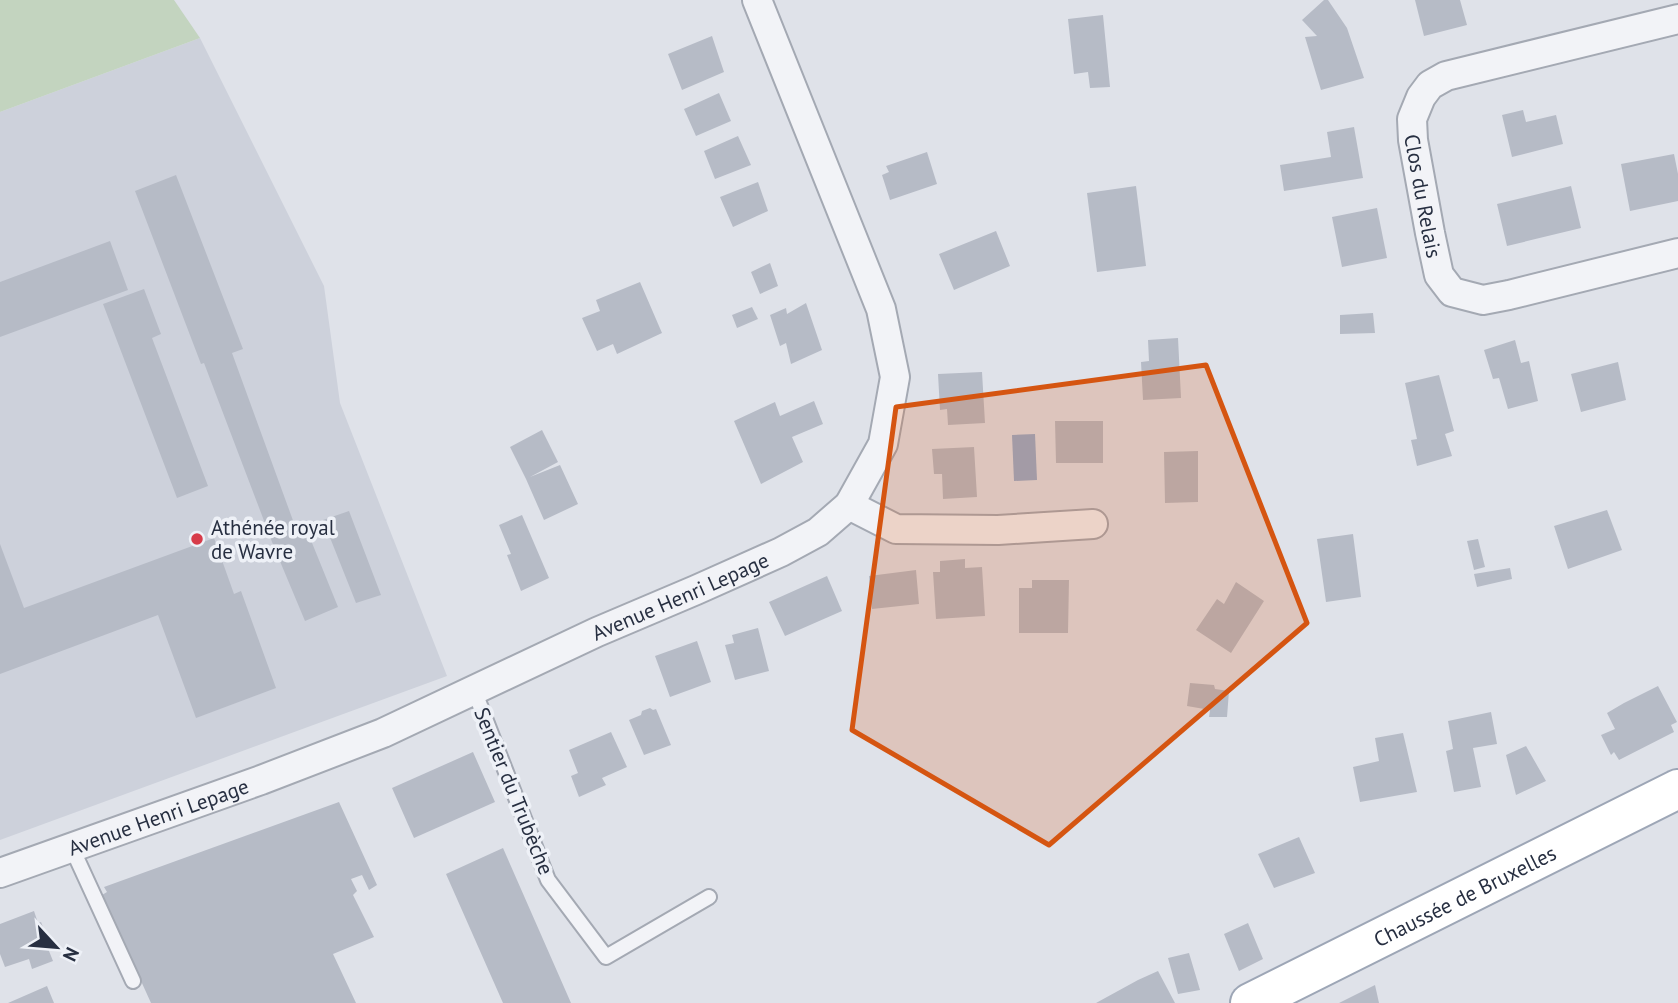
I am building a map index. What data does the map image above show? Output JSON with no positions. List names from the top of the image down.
{
  "streets": {
    "main road": ["Chaussée de Bruxelles"],
    "street": ["Clos du Relais", "Avenue Henri Lepage"],
    "lane": ["Sentier du Trubèche"]
  },
  "crossings": [
    ["Avenue Henri Lepage", "Sentier du Trubèche"]
  ],
  "places": ["Athénée royal de Wavre"],
  "north": "bottom right"
}
